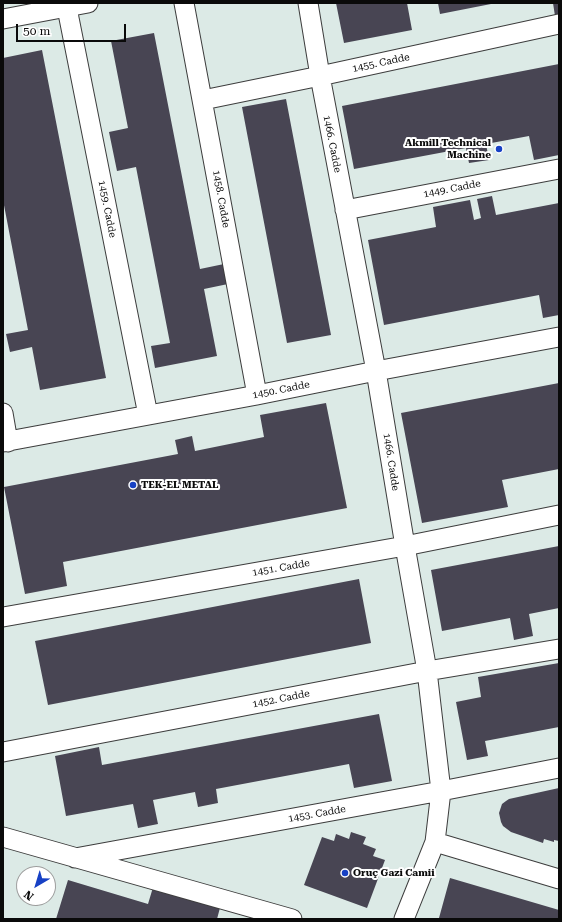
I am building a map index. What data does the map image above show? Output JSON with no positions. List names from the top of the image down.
{
  "streets": {
    "lane": [
      "1455. Cadde",
      "1466. Cadde",
      "1449. Cadde",
      "1458. Cadde",
      "1459. Cadde",
      "1450. Cadde",
      "1451. Cadde",
      "1452. Cadde",
      "1453. Cadde"
    ]
  },
  "crossings": [
    ["1455. Cadde", "1466. Cadde"],
    ["1455. Cadde", "1458. Cadde"],
    ["1466. Cadde", "1449. Cadde"],
    ["1466. Cadde", "1450. Cadde"],
    ["1466. Cadde", "1451. Cadde"],
    ["1466. Cadde", "1452. Cadde"],
    ["1466. Cadde", "1453. Cadde"],
    ["1458. Cadde", "1450. Cadde"],
    ["1459. Cadde", "1450. Cadde"]
  ],
  "places": ["Akmill Technical Machine", "TEK-EL METAL", "Oruç Gazi Camii"],
  "scale_bar": "50 m",
  "north": "bottom left"
}
